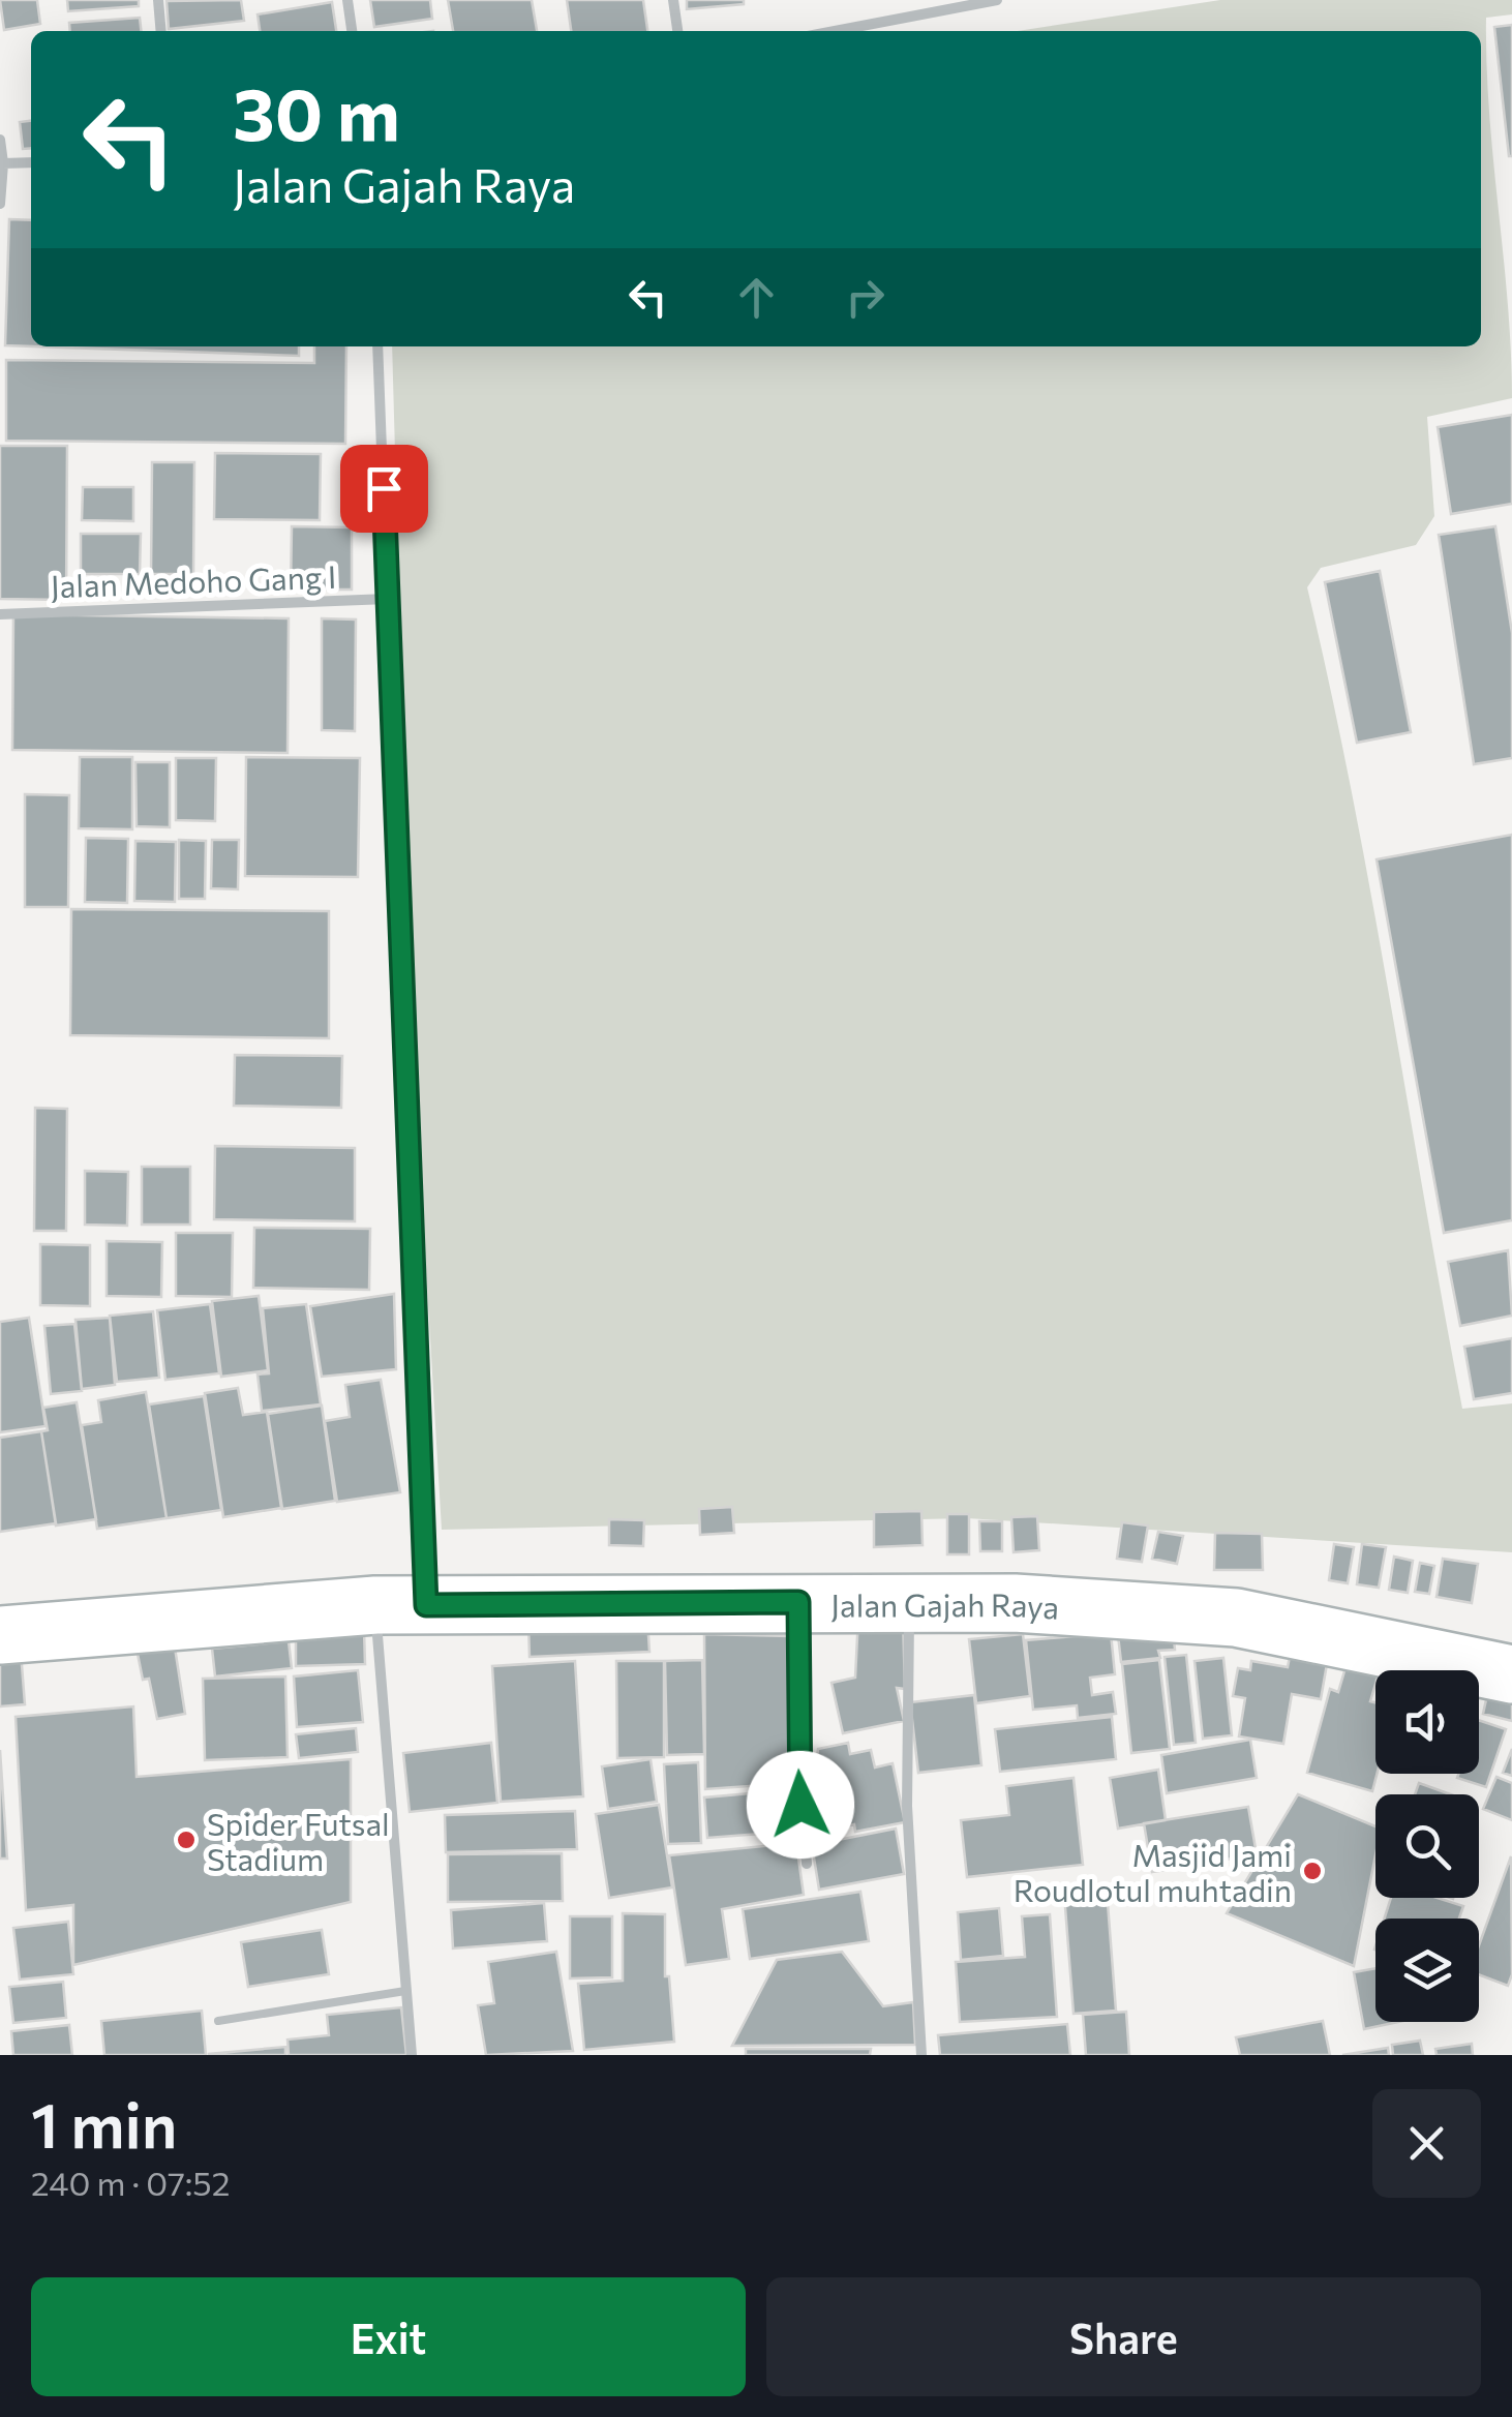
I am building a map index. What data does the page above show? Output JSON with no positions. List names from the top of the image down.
{
  "streets": {
    "main road": ["Jalan Gajah Raya"],
    "street": ["Jalan Medoho Gang I"]
  },
  "places": ["Spider Futsal Stadium", "Masjid Jami Roudlotul muhtadin"],
  "page": {
    "turn": ["30 m", "Jalan Gajah Raya"],
    "heading": ["1 min", "240 m · 07:52"],
    "buttons": ["Exit", "Share"]
  }
}
